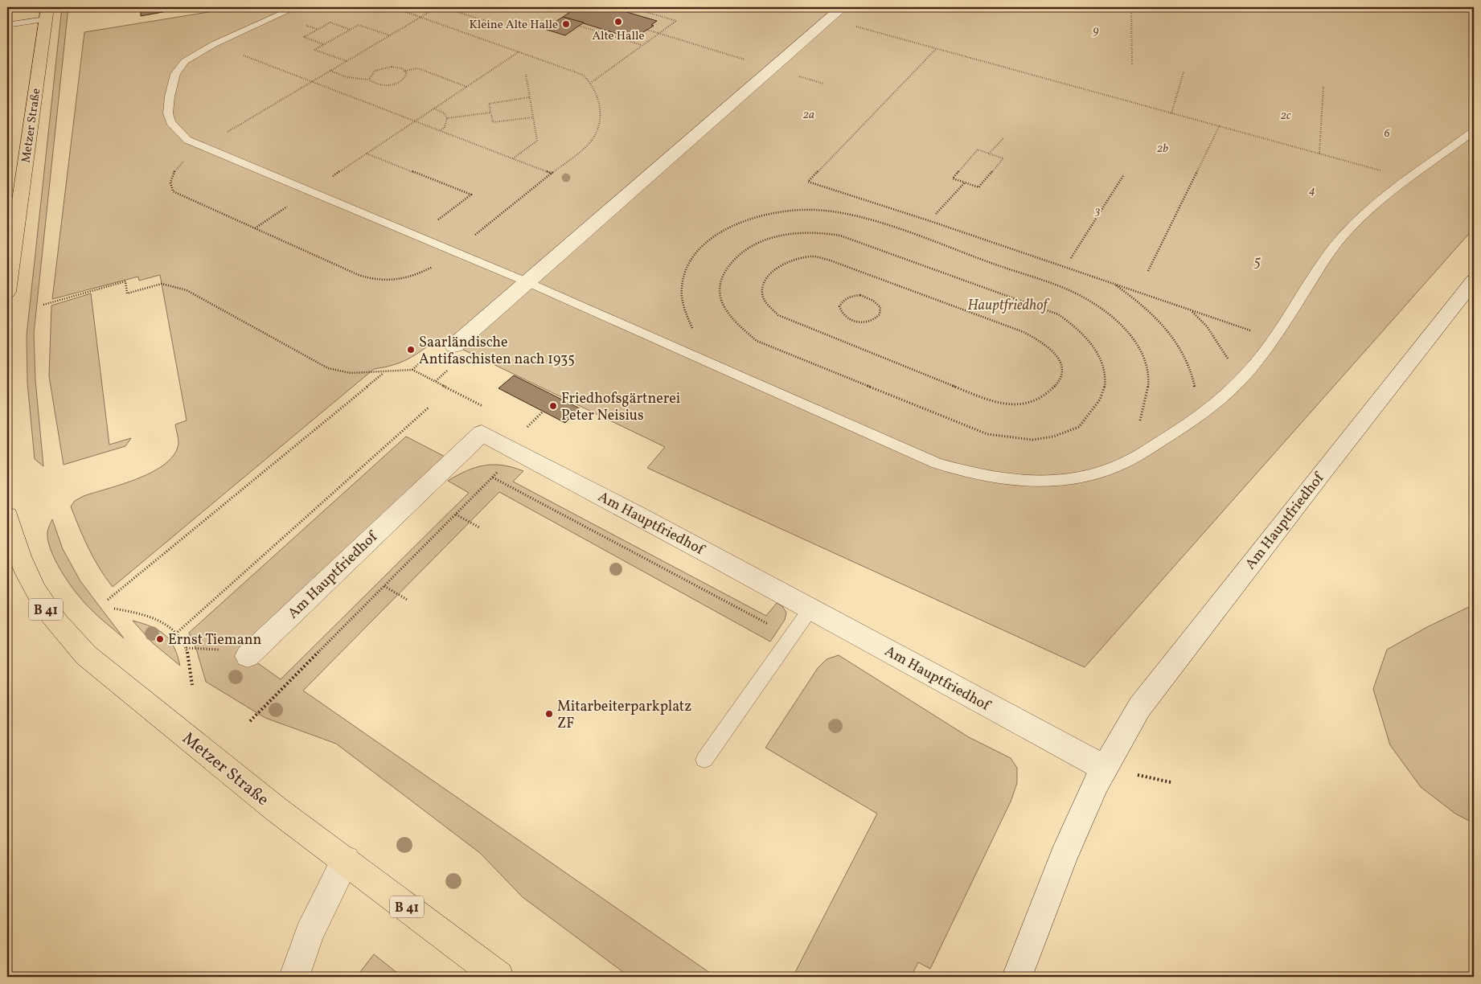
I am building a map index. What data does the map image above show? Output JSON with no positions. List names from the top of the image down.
{
  "streets": {
    "main road": ["Metzer Straße", "B 41"],
    "street": ["Am Hauptfriedhof"]
  },
  "parks": [
    "9",
    "2a",
    "2c",
    "6",
    "2b",
    "4",
    "3",
    "5",
    "Hauptfriedhof"
  ],
  "places": [
    "Alte Halle",
    "Kleine Alte Halle",
    "Saarländische Antifaschisten nach 1935",
    "Friedhofsgärtnerei Peter Neisius",
    "Ernst Tiemann",
    "Mitarbeiterparkplatz ZF"
  ]
}
